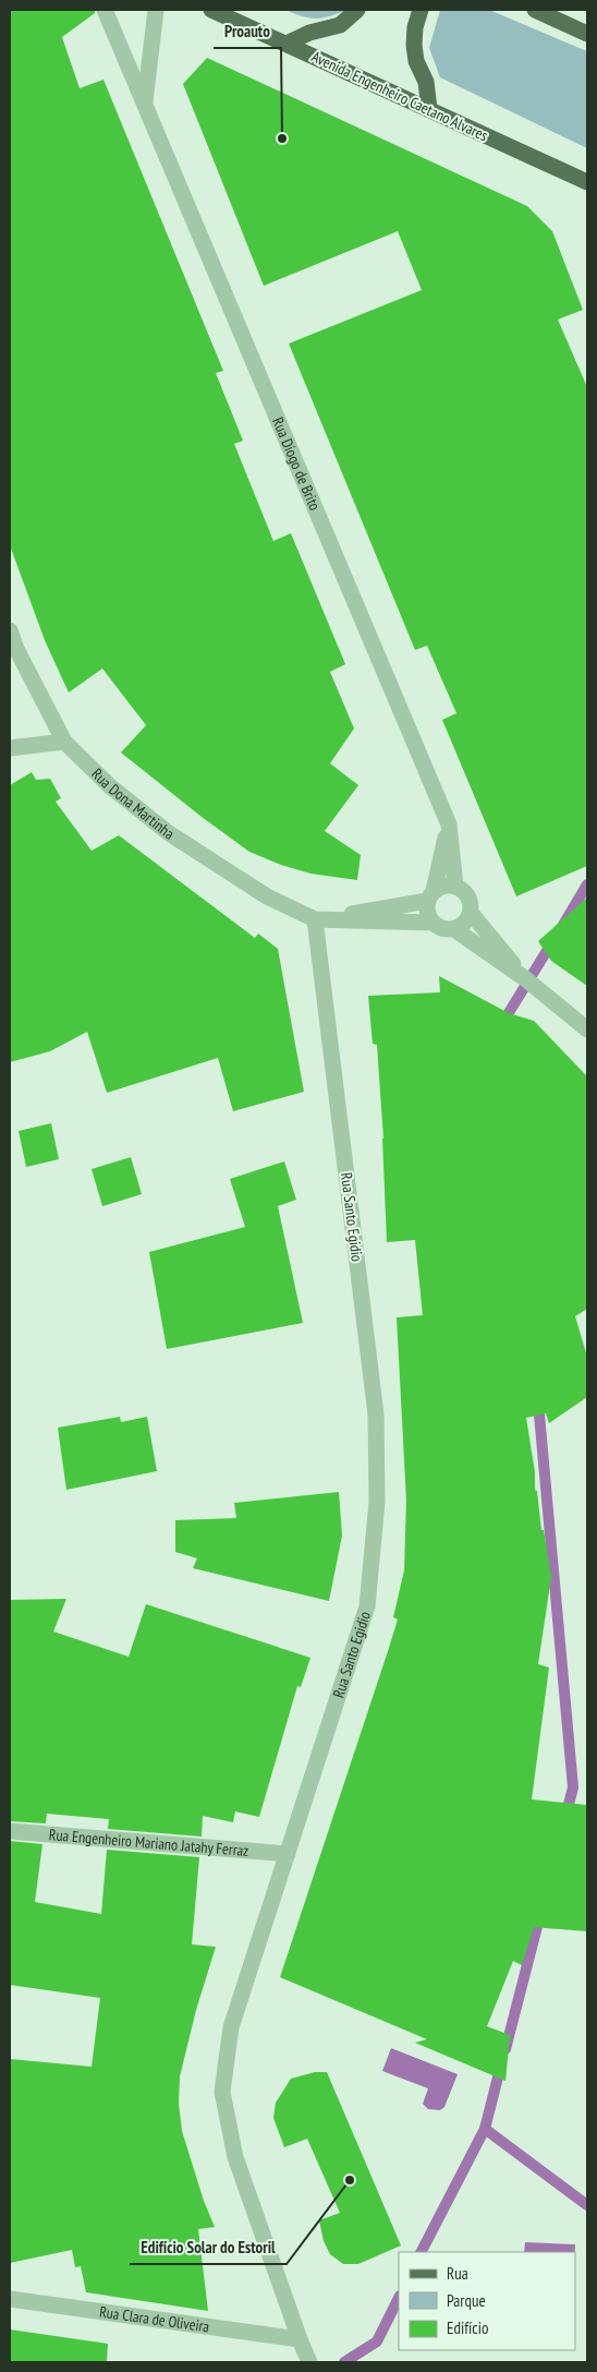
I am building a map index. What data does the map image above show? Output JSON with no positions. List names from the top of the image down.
{
  "streets": {
    "main road": ["Avenida Engenheiro Caetano Alvares"],
    "street": [
      "Rua Diogo de Brito",
      "Rua Dona Martinha",
      "Rua Santo Egidio",
      "Rua Engenheiro Mariano Jatahy Ferraz",
      "Rua Clara de Oliveira"
    ]
  },
  "crossings": [
    ["Rua Diogo de Brito", "Rua Dona Martinha"],
    ["Rua Dona Martinha", "Rua Santo Egidio"],
    ["Rua Santo Egidio", "Rua Engenheiro Mariano Jatahy Ferraz"],
    ["Rua Santo Egidio", "Rua Clara de Oliveira"]
  ],
  "places": ["Proauto", "Edifício Solar do Estoril"],
  "legend": ["Rua", "Parque", "Edifício"]
}
